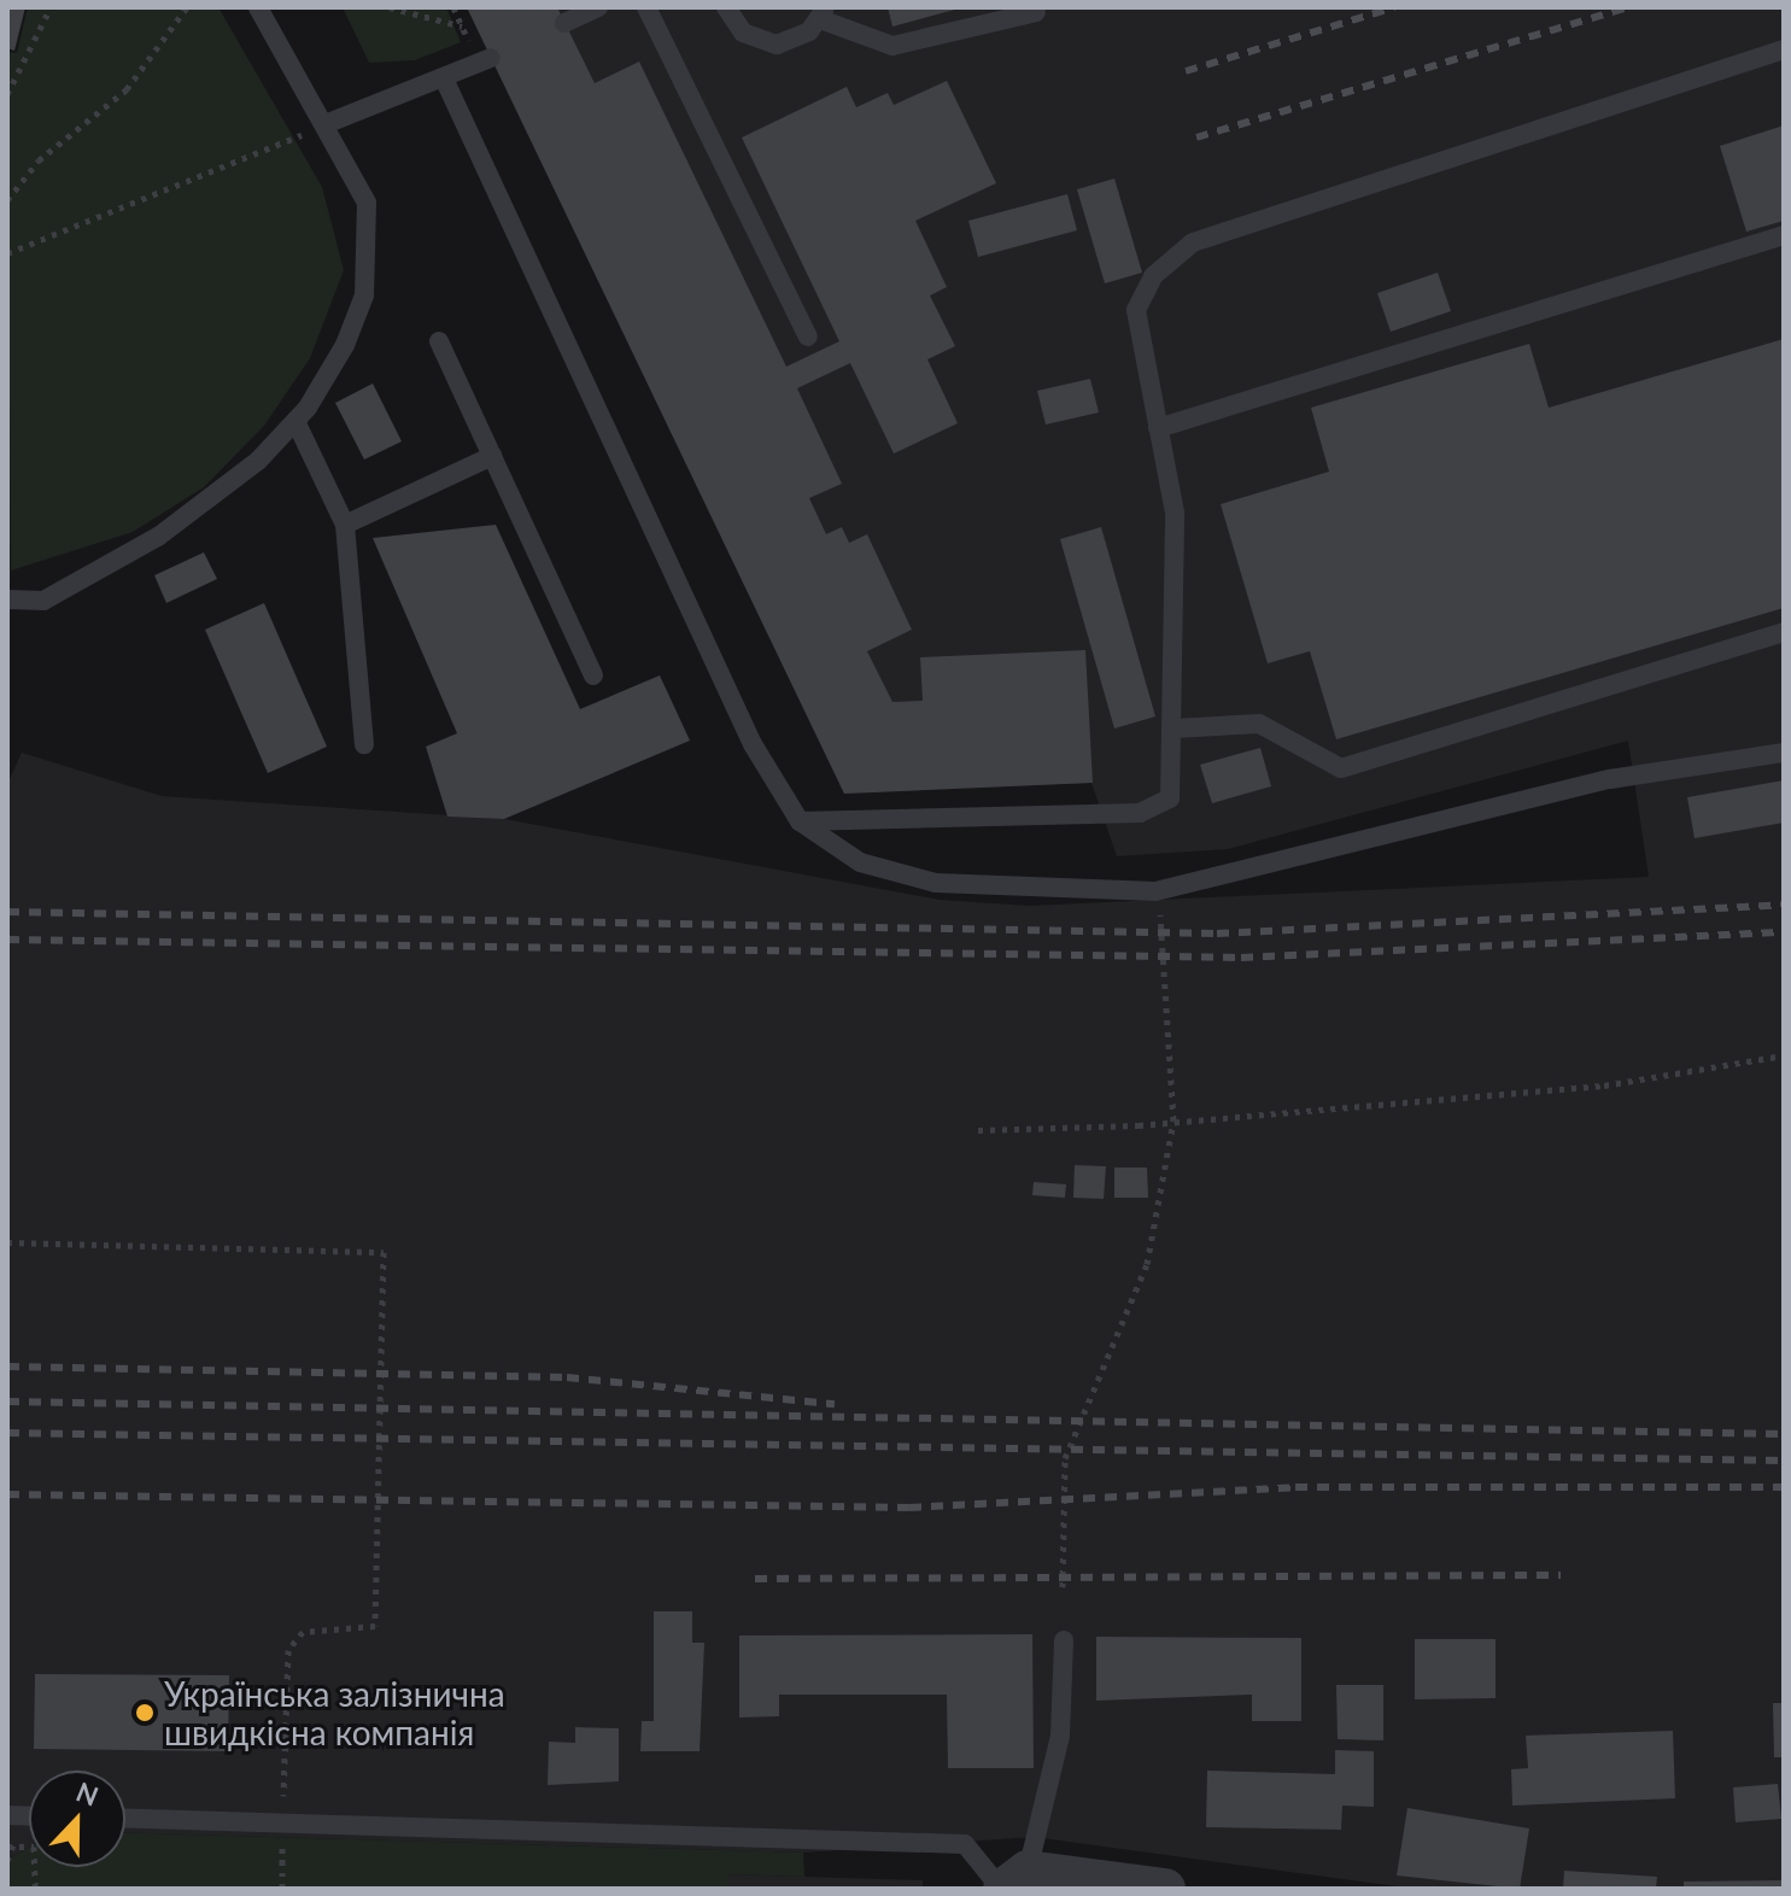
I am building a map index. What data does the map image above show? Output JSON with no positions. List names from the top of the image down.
{
  "places": ["Українська залізнична швидкісна компанія"],
  "north": "top"
}
